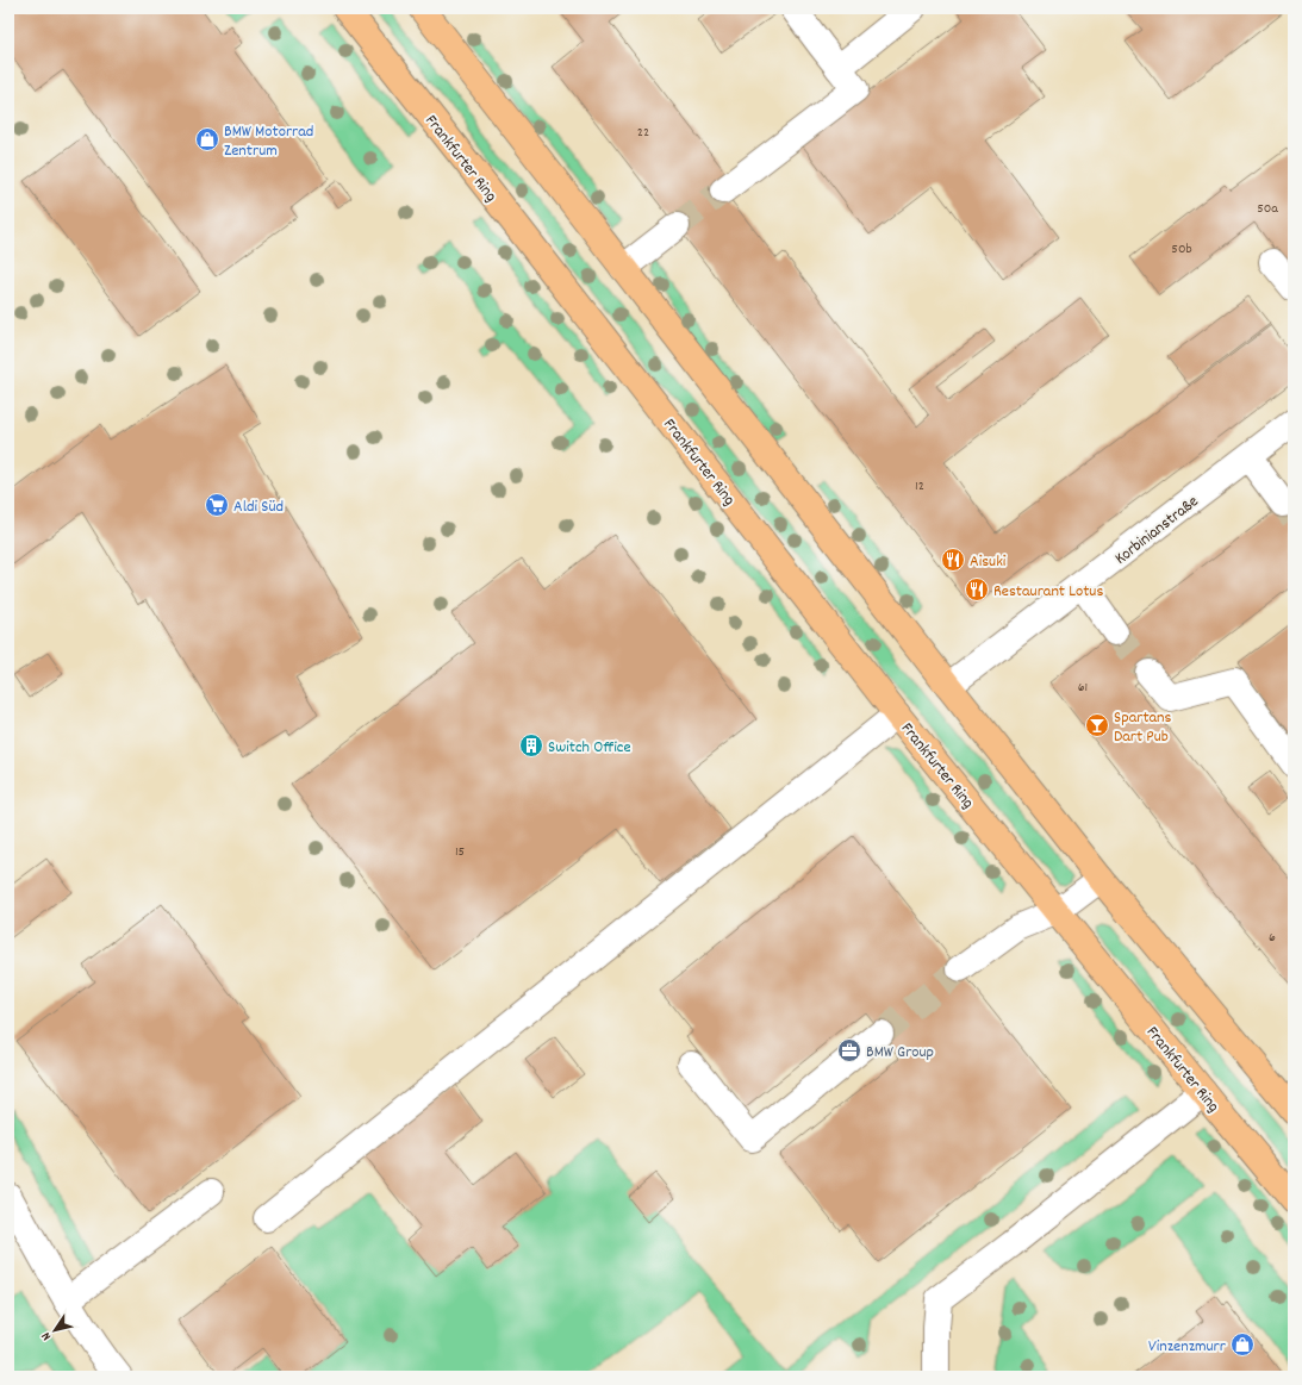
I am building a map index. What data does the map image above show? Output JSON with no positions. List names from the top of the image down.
{
  "streets": {
    "main road": ["Frankfurter Ring"],
    "street": ["Korbinianstraße"]
  },
  "places": {
    "shop": ["BMW Motorrad Zentrum", "Vinzenzmurr"],
    "supermarket": ["Aldi Süd"],
    "restaurant": ["Aisuki", "Restaurant Lotus"],
    "bar": ["Spartans Dart Pub"],
    "building": ["Switch Office"],
    "office": ["BMW Group"]
  },
  "house_numbers": [
    "22",
    "50a",
    "50b",
    "12",
    "61",
    "15",
    "6"
  ],
  "north": "bottom left"
}
